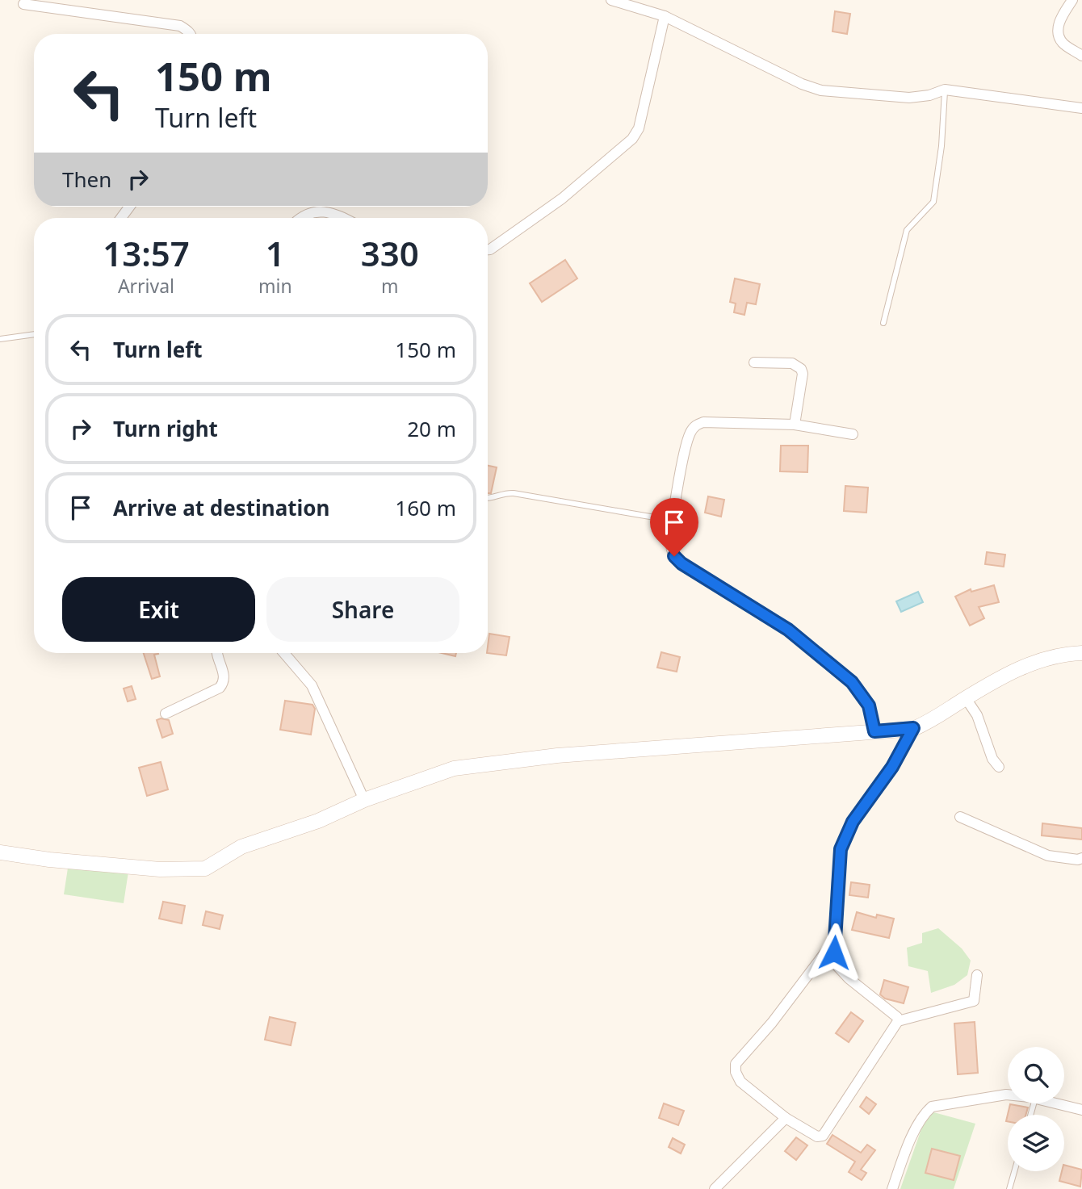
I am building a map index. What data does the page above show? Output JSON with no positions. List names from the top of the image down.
{
  "page": {
    "turn": ["150 m", "Turn left"],
    "then": "Then",
    "eta": [
      "13:57",
      "Arrival",
      "1",
      "min",
      "330",
      "m"
    ],
    "list": [
      {
        "name": "Turn left",
        "value": "150 m"
      },
      {
        "name": "Turn right",
        "value": "20 m"
      },
      {
        "name": "Arrive at destination",
        "value": "160 m"
      }
    ],
    "buttons": ["Exit", "Share"]
  }
}
